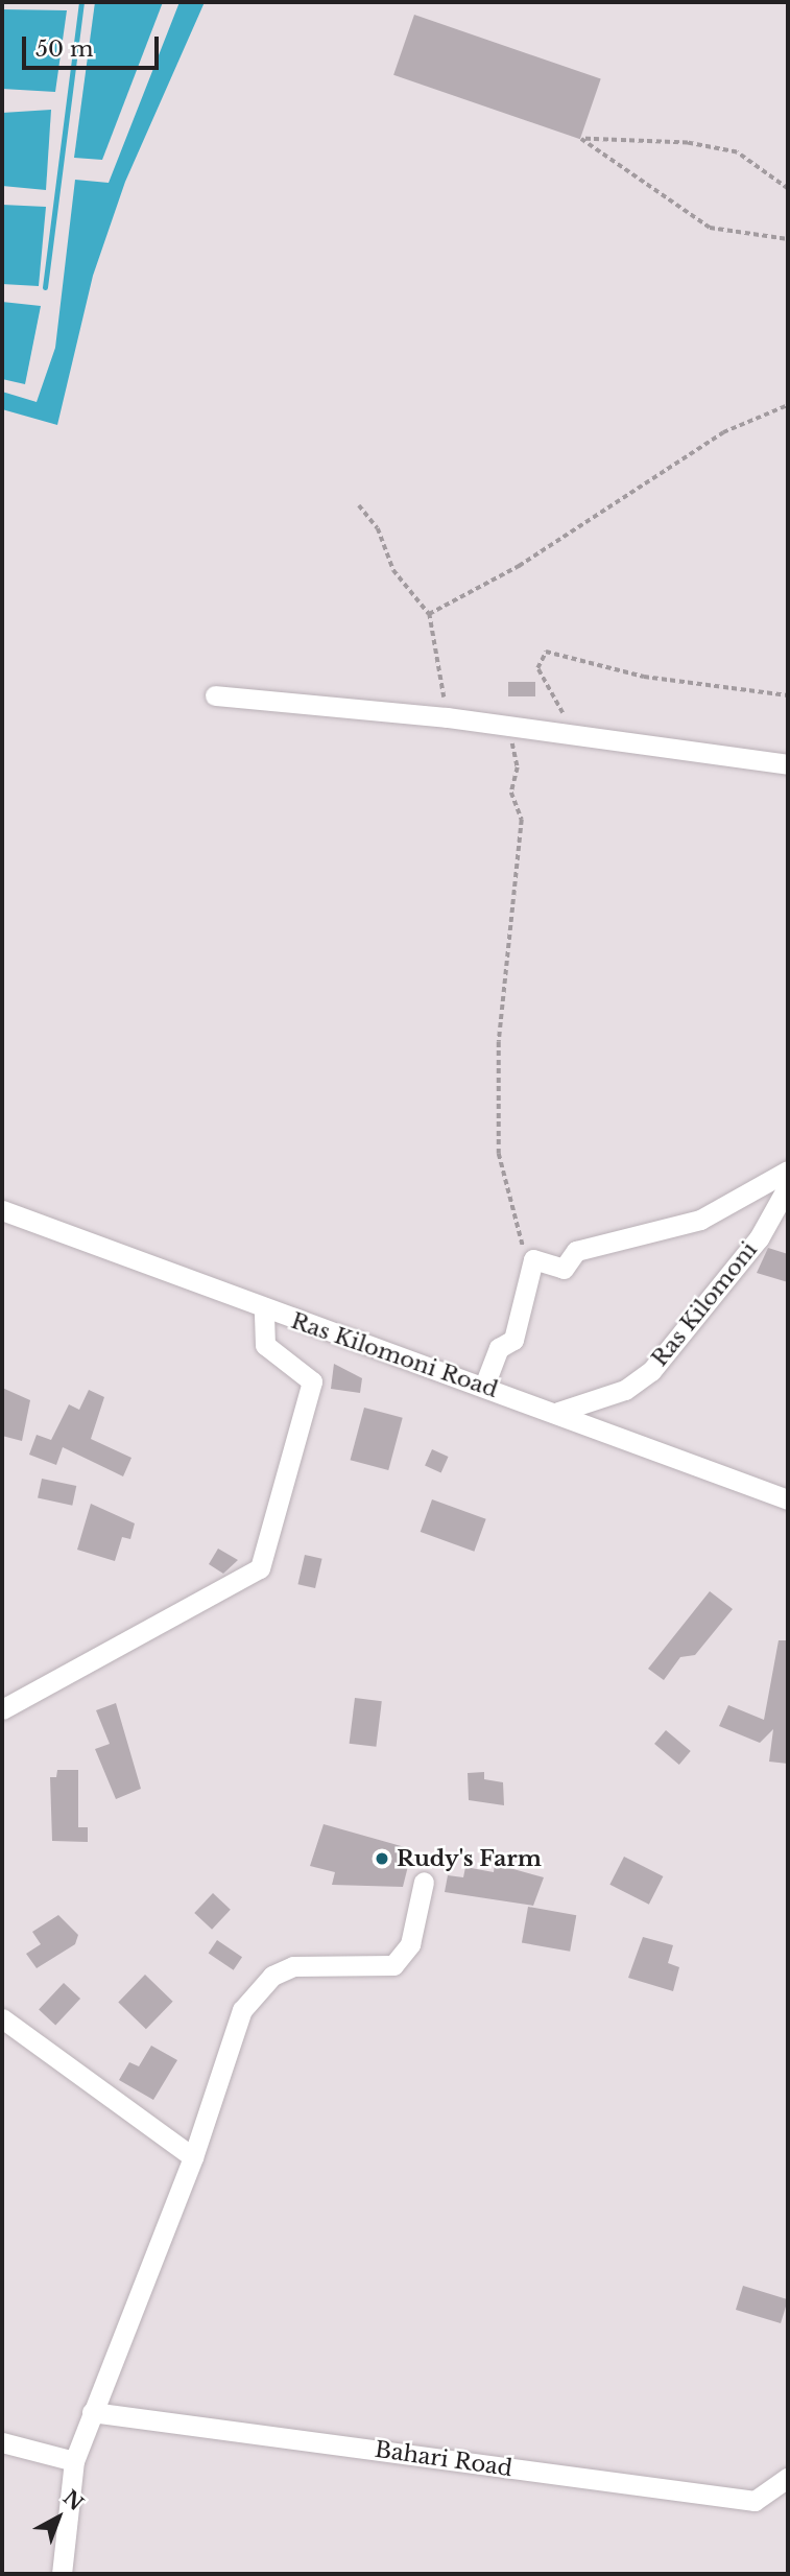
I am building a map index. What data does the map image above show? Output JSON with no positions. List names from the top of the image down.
{
  "streets": {
    "street": ["Ras Kilomoni", "Ras Kilomoni Road", "Bahari Road"]
  },
  "crossings": [
    ["Ras Kilomoni", "Ras Kilomoni Road"]
  ],
  "places": ["Rudy's Farm"],
  "scale_bar": "50 m",
  "north": "top right"
}
